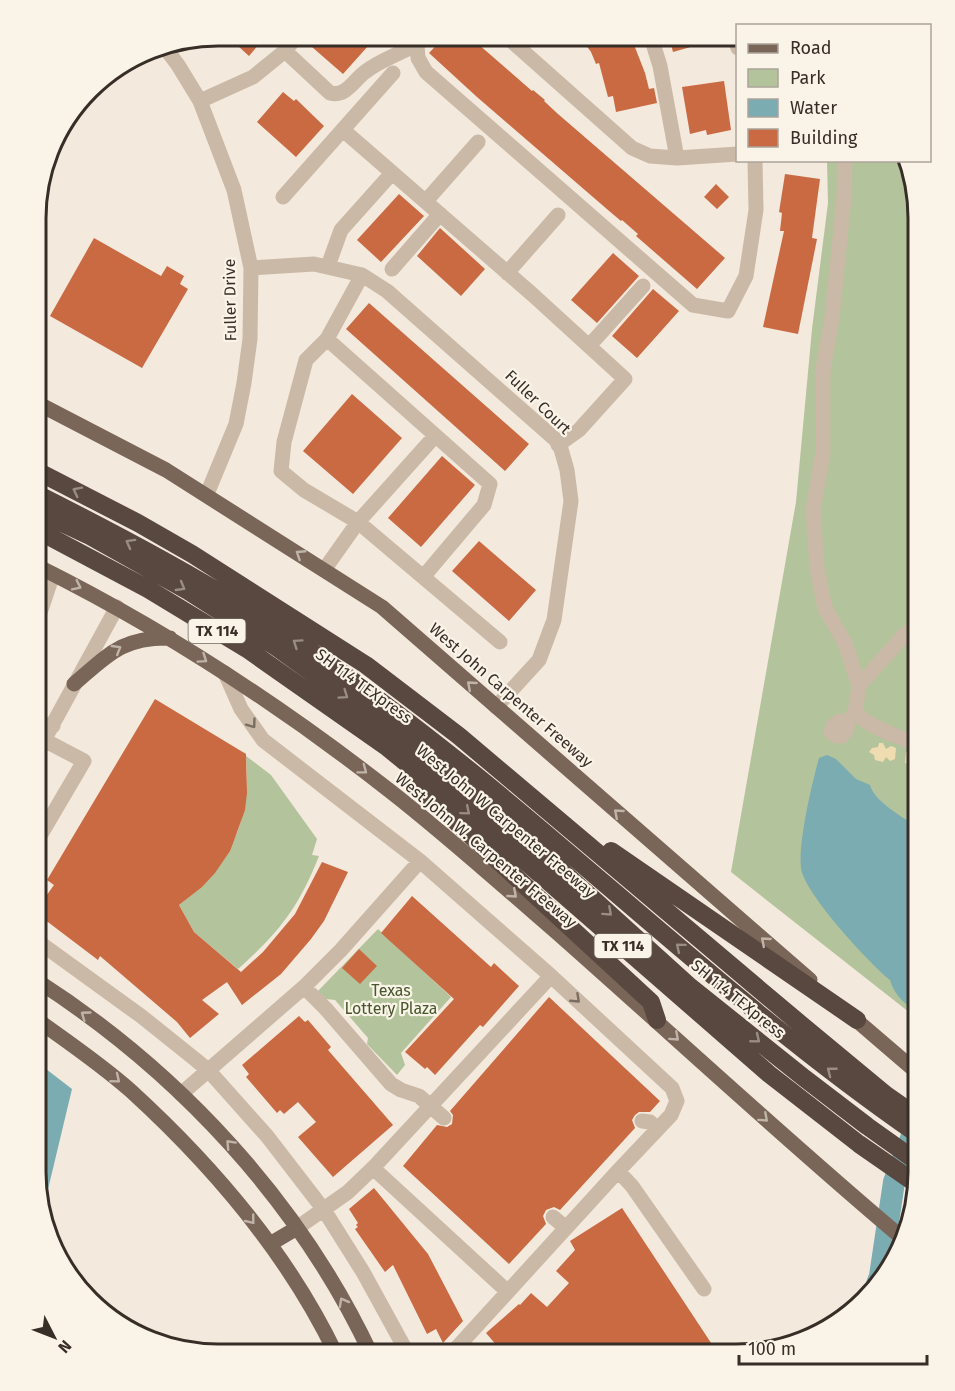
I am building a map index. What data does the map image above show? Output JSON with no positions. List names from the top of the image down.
{
  "streets": {
    "highway": ["TX 114", "SH 114 TEXpress", "West John W Carpenter Freeway"],
    "main road": ["West John Carpenter Freeway", "West John W. Carpenter Freeway"],
    "street": ["Fuller Drive", "Fuller Court"]
  },
  "crossings": [
    ["Fuller Drive", "Fuller Court"],
    ["Fuller Drive", "West John Carpenter Freeway"],
    ["Fuller Court", "West John Carpenter Freeway"],
    ["SH 114 TEXpress", "West John W Carpenter Freeway"]
  ],
  "one_way": ["West John Carpenter Freeway", "West John W. Carpenter Freeway"],
  "parks": ["Texas Lottery Plaza"],
  "legend": [
    "Road",
    "Park",
    "Water",
    "Building"
  ],
  "scale_bar": "100 m",
  "north": "bottom right"
}
